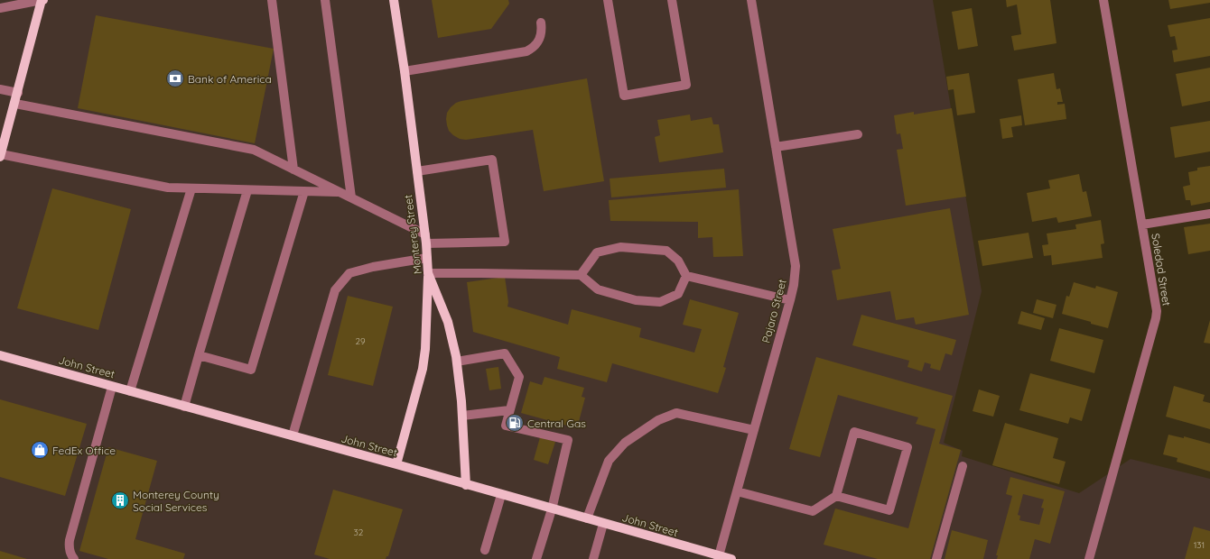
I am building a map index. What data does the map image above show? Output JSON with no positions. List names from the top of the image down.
{
  "streets": {
    "main road": ["Monterey Street", "John Street"],
    "street": ["Soledad Street", "Pajaro Street"]
  },
  "crossings": [
    ["Monterey Street", "John Street"],
    ["Pajaro Street", "John Street"]
  ],
  "places": {
    "bank": ["Bank of America"],
    "fuel station": ["Central Gas"],
    "shop": ["FedEx Office"],
    "building": ["Monterey County Social Services"]
  },
  "house_numbers": ["29", "32", "131"]
}
